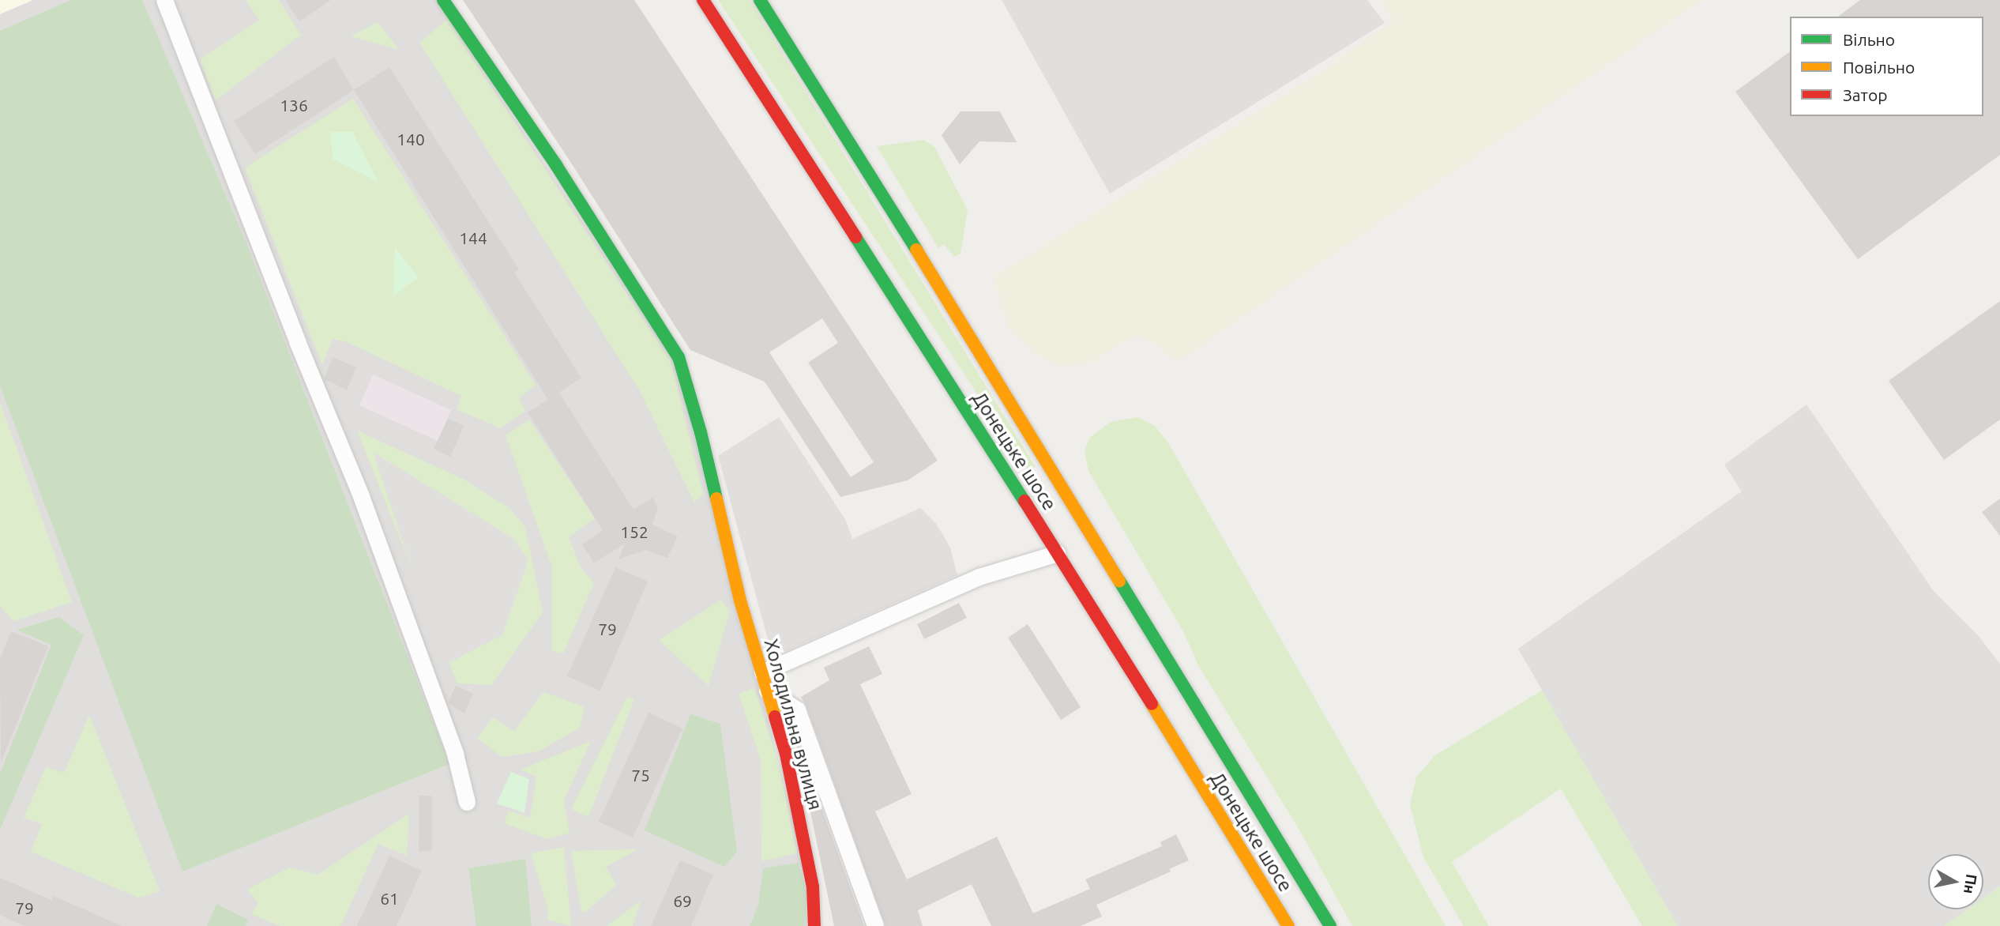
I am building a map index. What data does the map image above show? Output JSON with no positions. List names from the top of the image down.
{
  "streets": {
    "main road": ["Донецьке шосе", "Холодильна вулиця"]
  },
  "house_numbers": [
    "136",
    "140",
    "144",
    "152",
    "79",
    "75",
    "61",
    "69",
    "79"
  ],
  "legend": ["Вільно", "Повільно", "Затор"],
  "north": "right"
}
